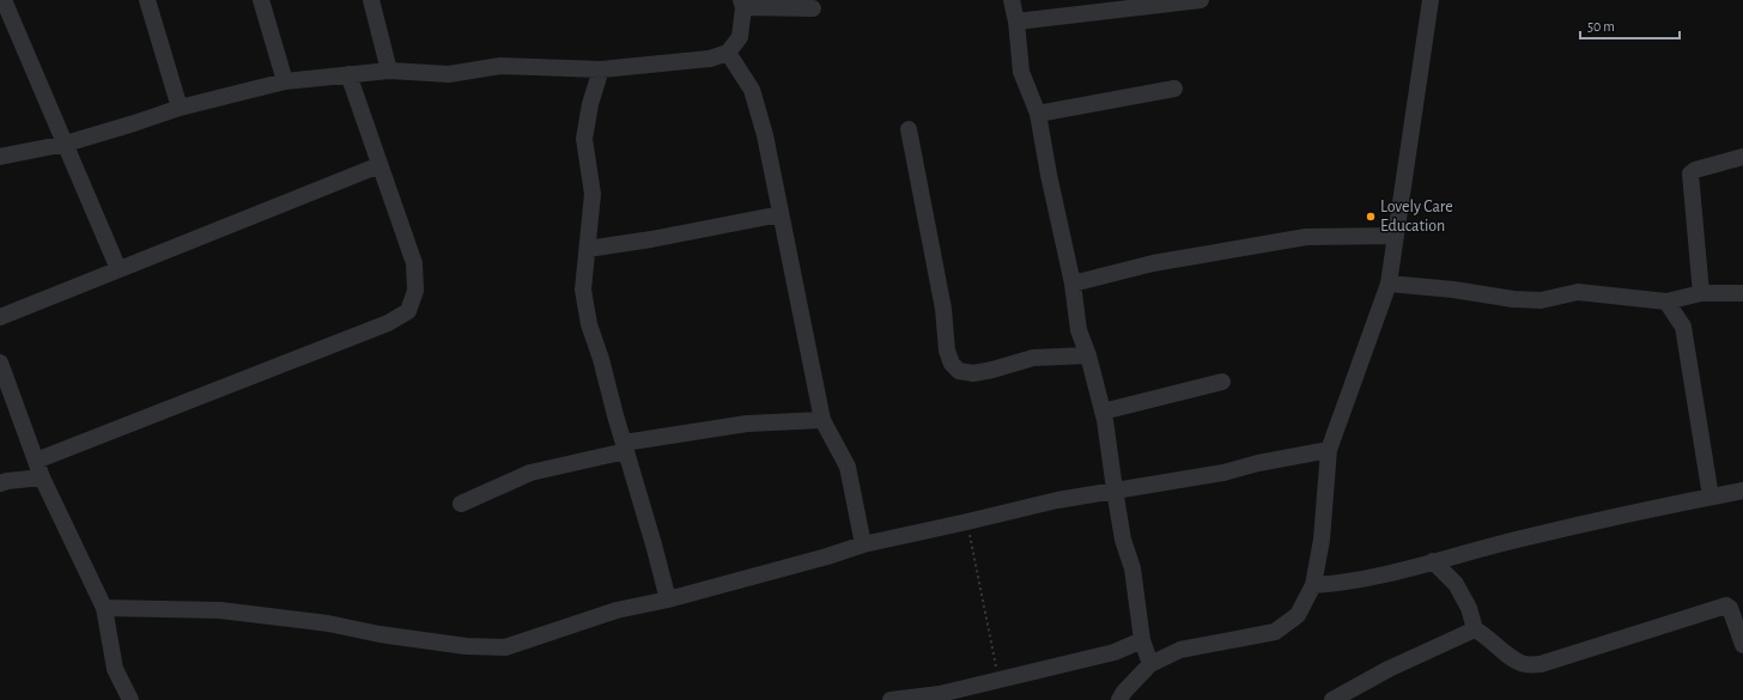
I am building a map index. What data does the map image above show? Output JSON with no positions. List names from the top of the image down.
{
  "places": ["Lovely Care Education"],
  "scale_bar": "50 m"
}
